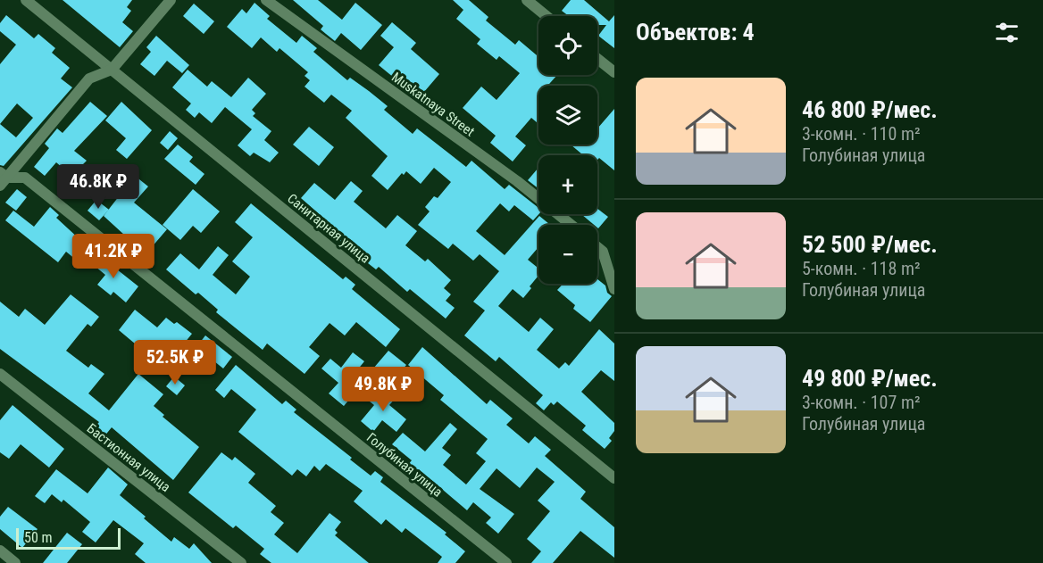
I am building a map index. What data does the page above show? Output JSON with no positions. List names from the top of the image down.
{
  "streets": {
    "street": [
      "Muskatnaya Street",
      "Санитарная улица",
      "Бастионная улица",
      "Голубиная улица"
    ]
  },
  "scale_bar": "50 m",
  "page": {
    "heading": "Объектов: 4",
    "map_buttons": ["+", "−"],
    "list": [
      {
        "name": "46 800 ₽/мес.",
        "note": "3-комн. · 110 m² · Голубиная улица"
      },
      {
        "name": "52 500 ₽/мес.",
        "note": "5-комн. · 118 m² · Голубиная улица"
      },
      {
        "name": "49 800 ₽/мес.",
        "note": "3-комн. · 107 m² · Голубиная улица"
      }
    ],
    "price": [
      "46.8K ₽",
      "41.2K ₽",
      "52.5K ₽",
      "49.8K ₽"
    ],
    "scale": "50 m"
  }
}
